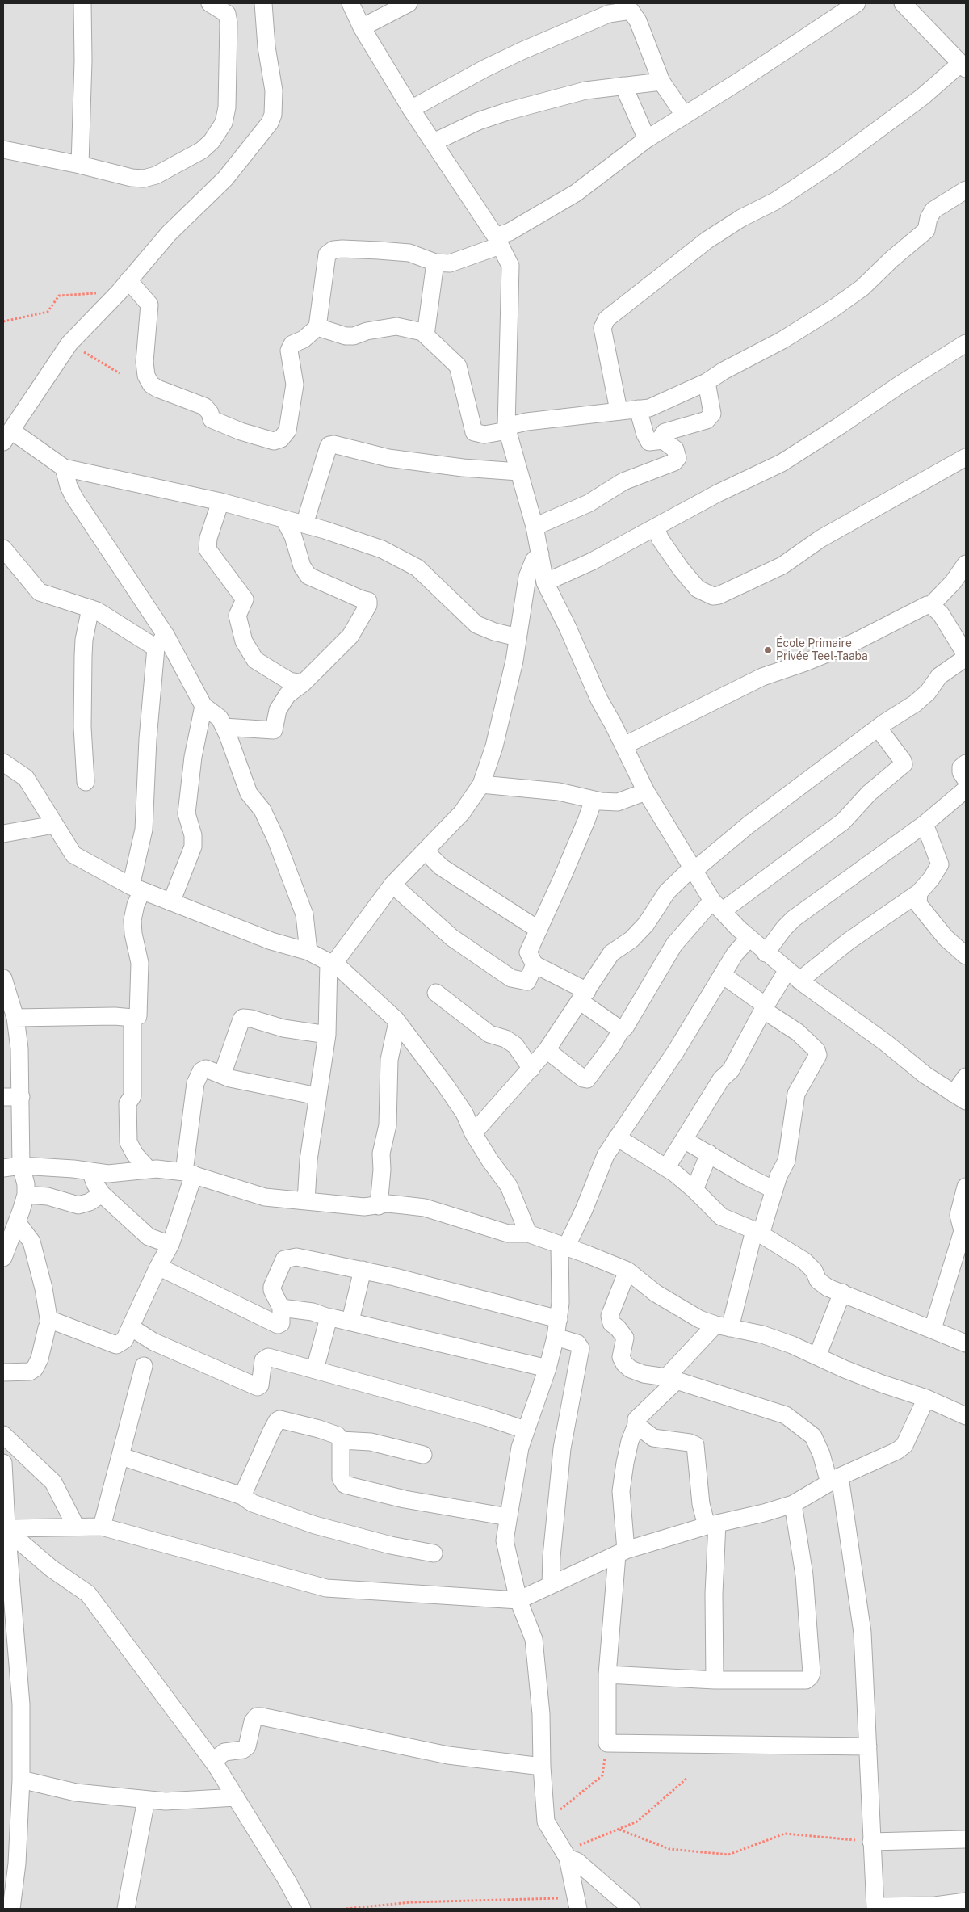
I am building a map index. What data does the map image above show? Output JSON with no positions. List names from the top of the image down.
{
  "places": ["École Primaire Privée Teel-Taaba"]
}
